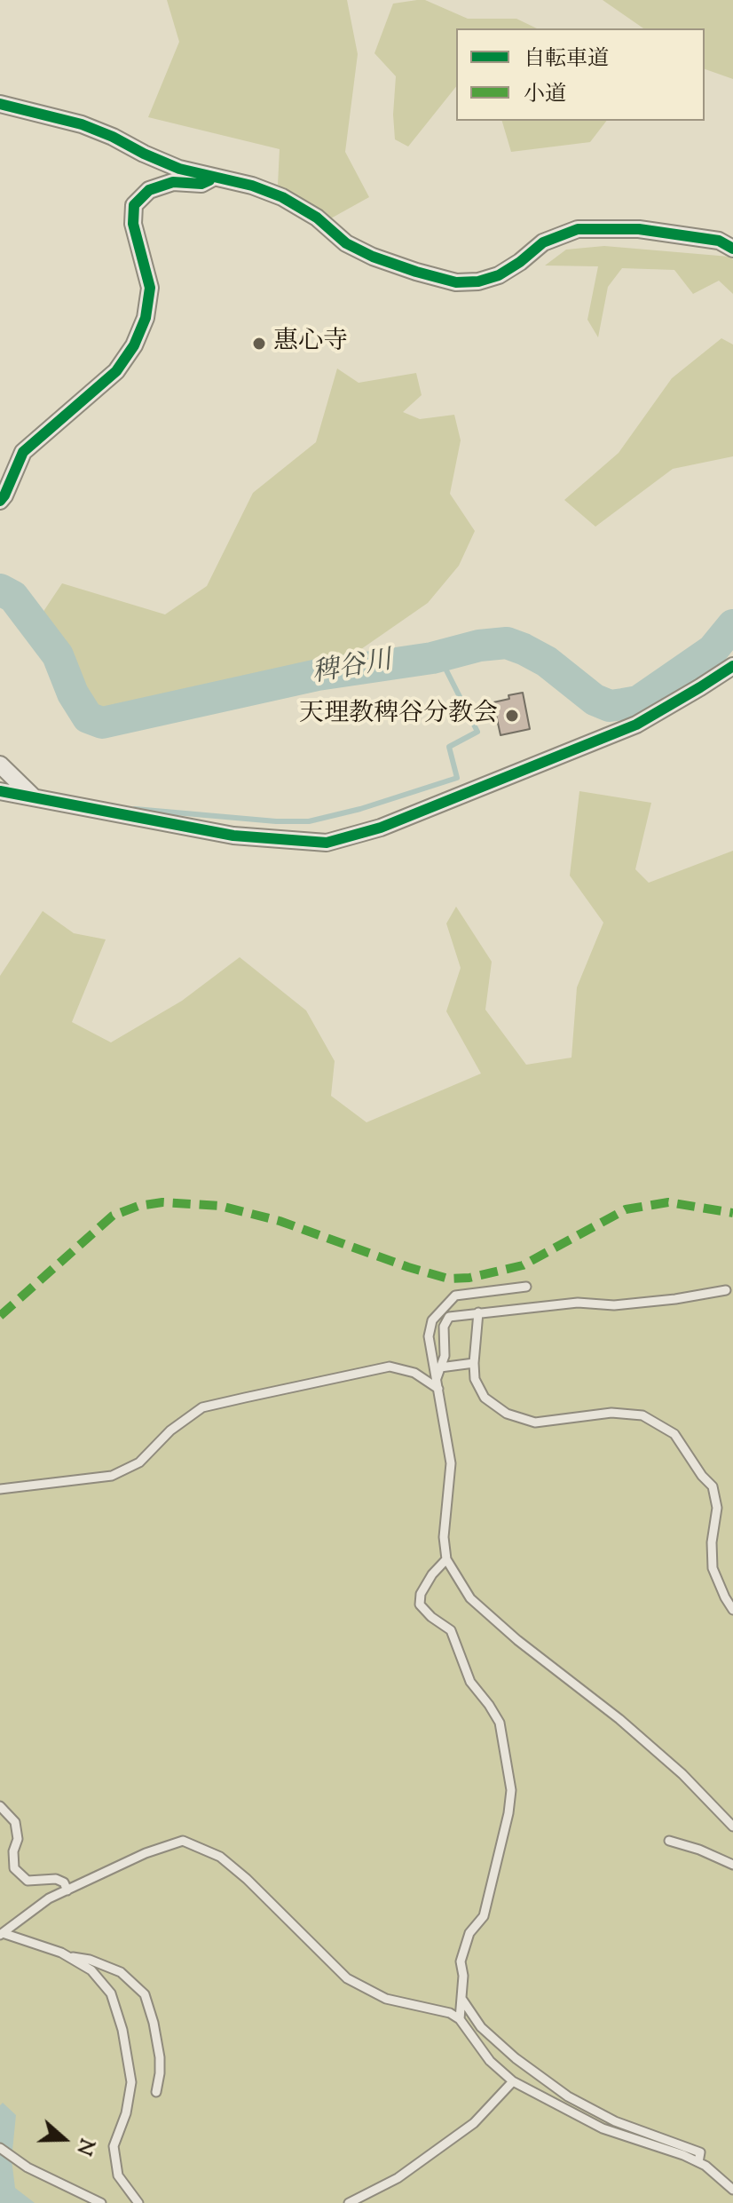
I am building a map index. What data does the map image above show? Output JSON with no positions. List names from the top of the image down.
{
  "water": ["稗谷川"],
  "places": ["惠心寺", "天理教稗谷分教会"],
  "legend": ["自転車道", "小道"],
  "north": "right"
}
